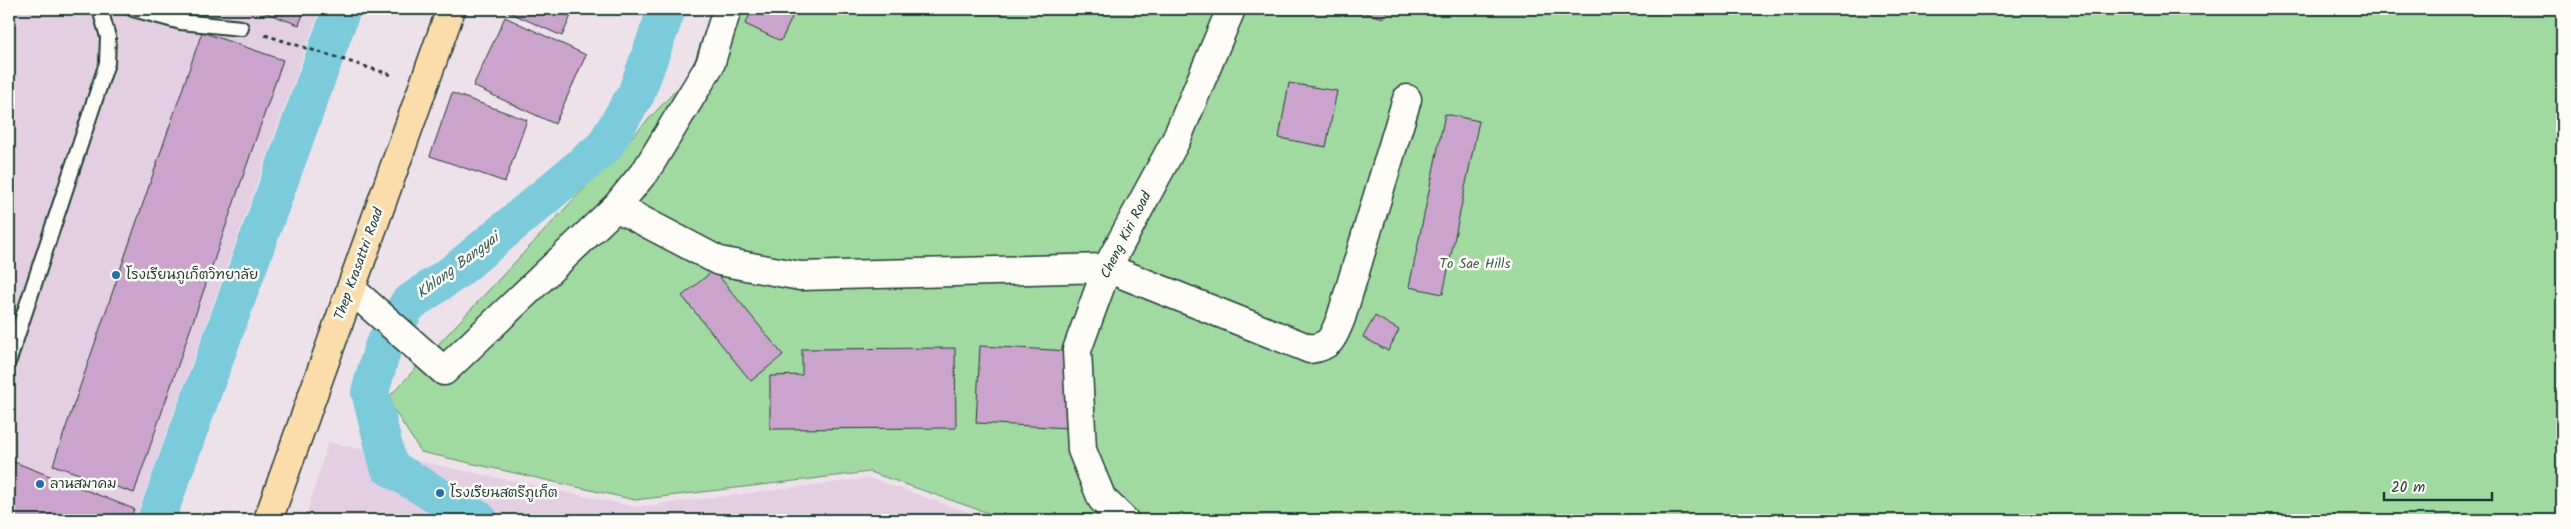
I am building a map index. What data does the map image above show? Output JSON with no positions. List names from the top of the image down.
{
  "streets": {
    "main road": ["Thep Krasattri Road"],
    "street": ["Cheng Kiri Road"]
  },
  "water": ["Khlong Bangyai"],
  "parks": ["To Sae Hills"],
  "places": ["โรงเรียนภูเก็ตวิทยาลัย", "ลานสมาคม", "โรงเรียนสตรีภูเก็ต"],
  "scale_bar": "20 m"
}
